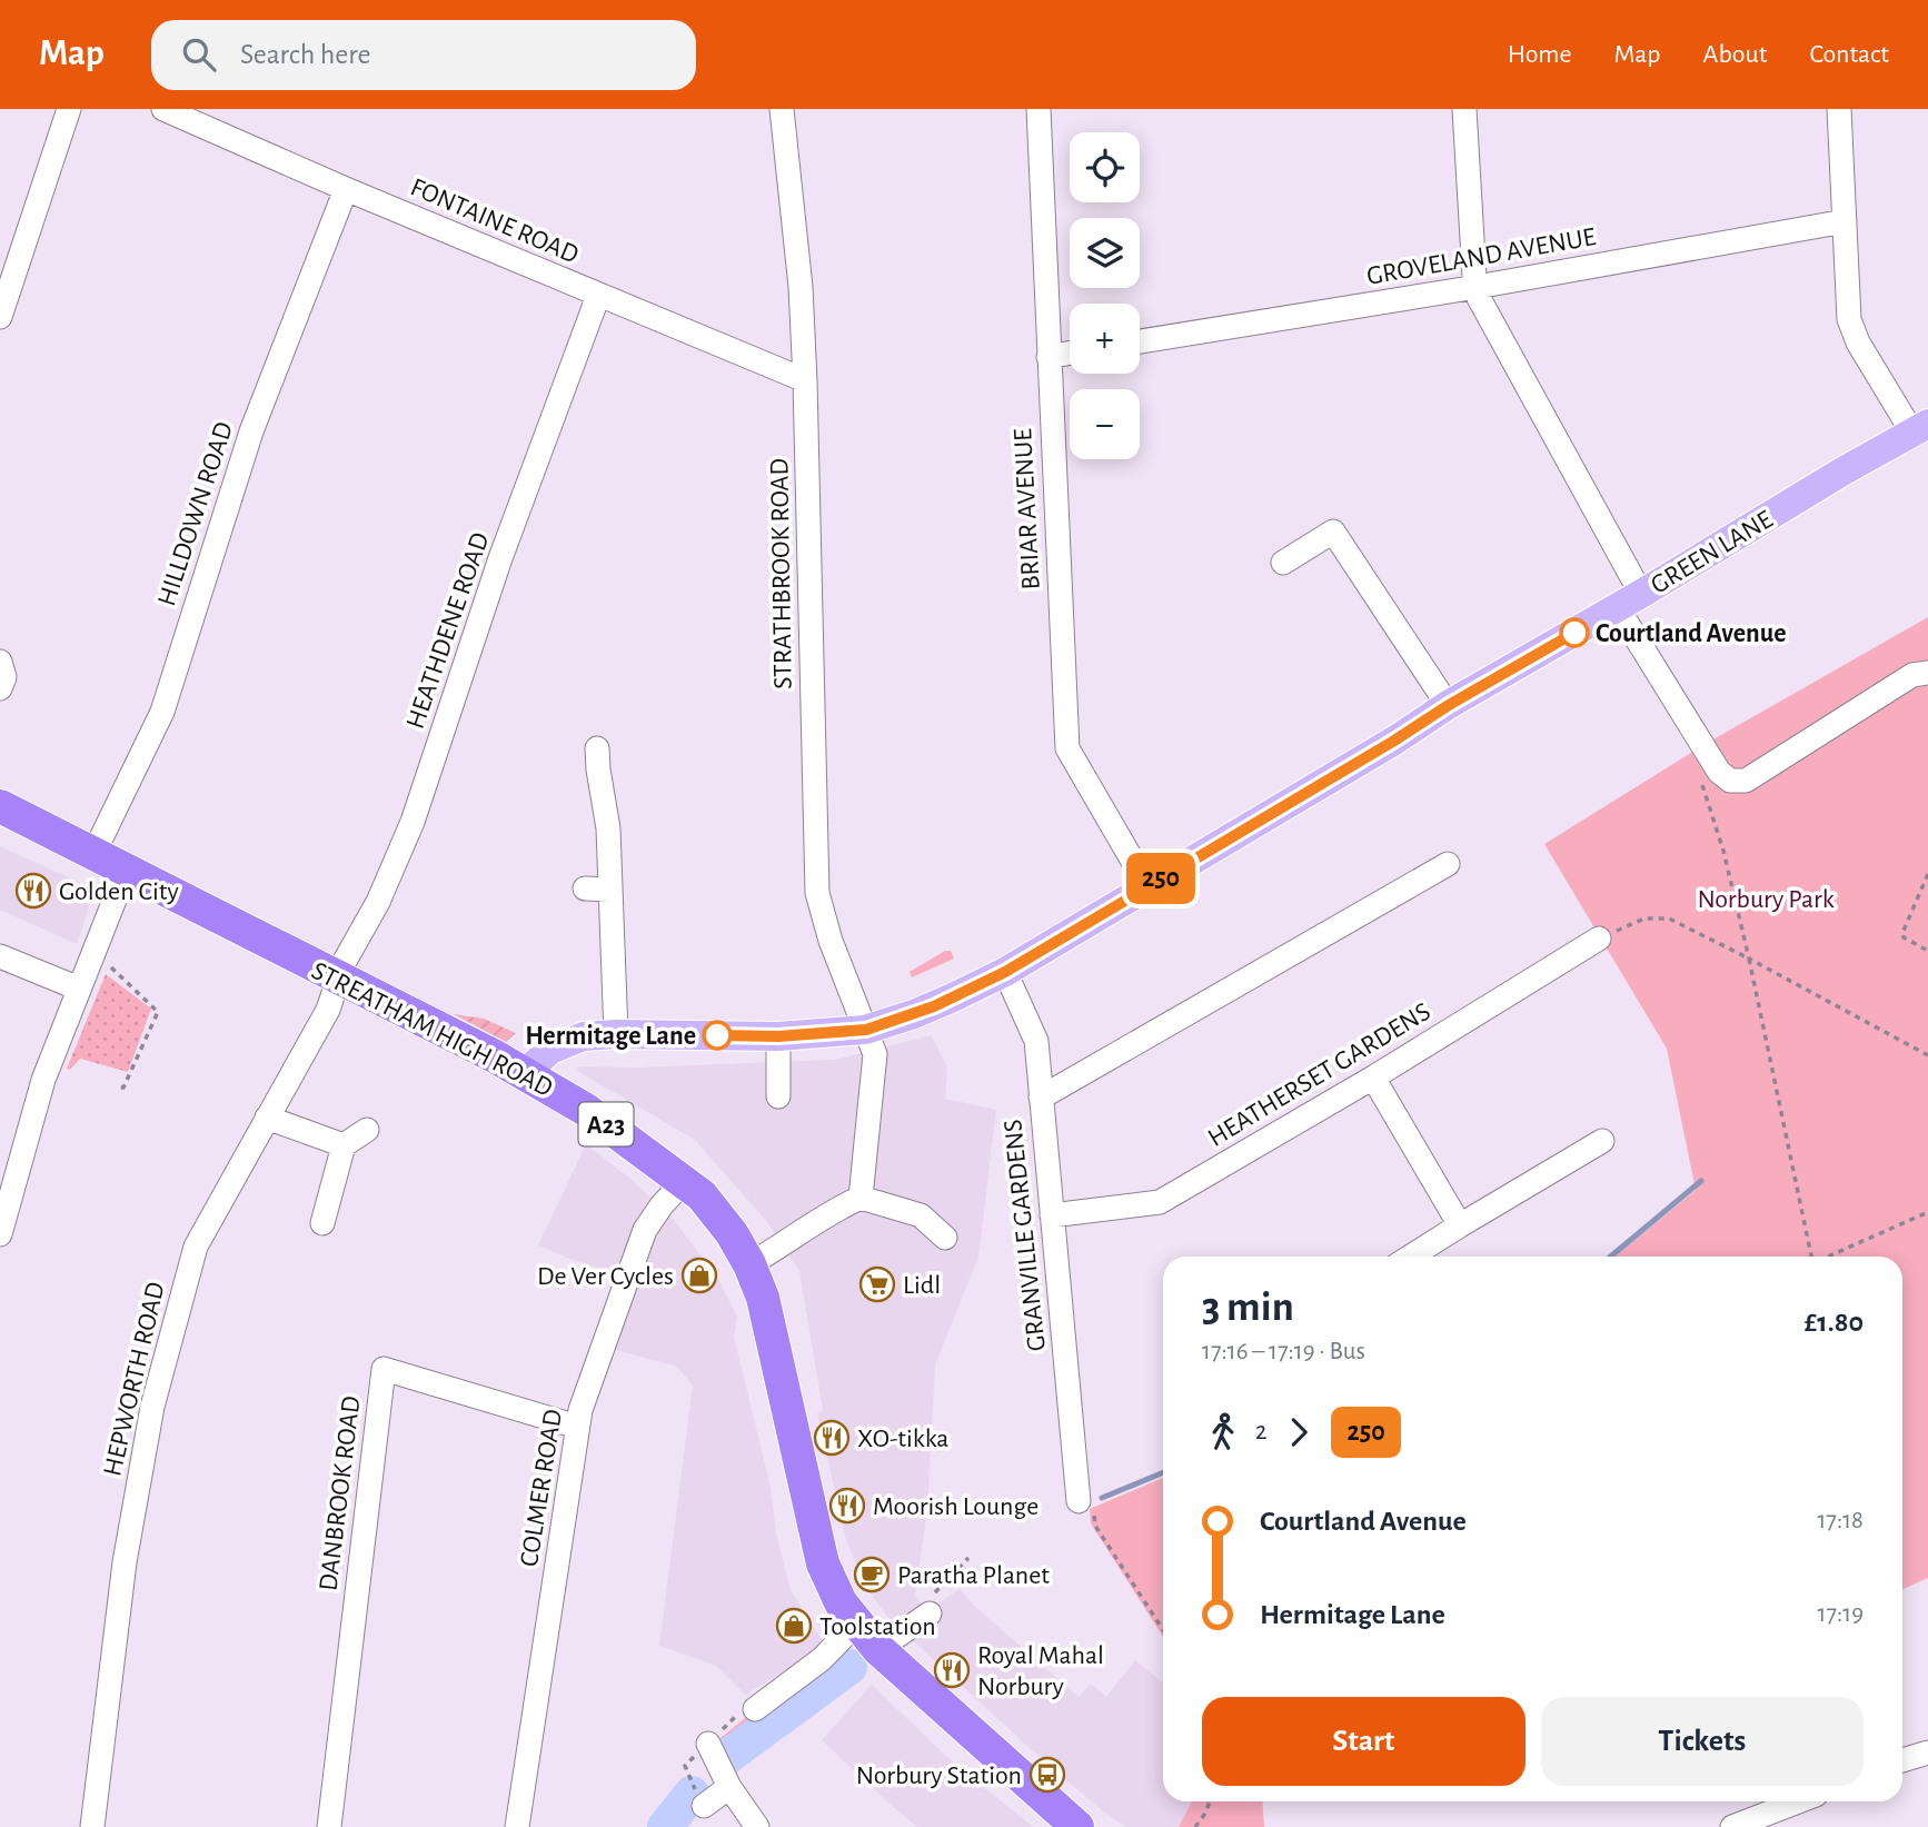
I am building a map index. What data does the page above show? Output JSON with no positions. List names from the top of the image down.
{
  "streets": {
    "highway": ["STREATHAM HIGH ROAD", "A23"],
    "main road": ["GREEN LANE"],
    "street": [
      "FONTAINE ROAD",
      "GROVELAND AVENUE",
      "BRIAR AVENUE",
      "HILLDOWN ROAD",
      "STRATHBROOK ROAD",
      "HEATHDENE ROAD",
      "HEATHERSET GARDENS",
      "GRANVILLE GARDENS",
      "HEPWORTH ROAD",
      "COLMER ROAD",
      "DANBROOK ROAD"
    ]
  },
  "crossings": [
    ["FONTAINE ROAD", "HILLDOWN ROAD"],
    ["FONTAINE ROAD", "STRATHBROOK ROAD"],
    ["FONTAINE ROAD", "HEATHDENE ROAD"],
    ["BRIAR AVENUE", "GREEN LANE"],
    ["HILLDOWN ROAD", "STREATHAM HIGH ROAD"],
    ["GREEN LANE", "STRATHBROOK ROAD"],
    ["GREEN LANE", "STREATHAM HIGH ROAD"],
    ["GREEN LANE", "GRANVILLE GARDENS"],
    ["HEATHDENE ROAD", "STREATHAM HIGH ROAD"],
    ["HEATHDENE ROAD", "HEPWORTH ROAD"],
    ["STREATHAM HIGH ROAD", "A23"],
    ["STREATHAM HIGH ROAD", "HEPWORTH ROAD"],
    ["STREATHAM HIGH ROAD", "COLMER ROAD"],
    ["HEATHERSET GARDENS", "GRANVILLE GARDENS"],
    ["COLMER ROAD", "DANBROOK ROAD"]
  ],
  "parks": ["Norbury Park"],
  "places": {
    "other": ["Courtland Avenue", "Hermitage Lane"],
    "restaurant": [
      "Golden City",
      "XO-tikka",
      "Moorish Lounge",
      "Royal Mahal Norbury"
    ],
    "shop": ["De Ver Cycles", "Toolstation"],
    "supermarket": ["Lidl"],
    "cafe": ["Paratha Planet"],
    "bus stop": ["Norbury Station"]
  },
  "lines": ["bus line 250"],
  "page": {
    "header": "Map",
    "search": "Search here",
    "nav": [
      "Home",
      "Map",
      "About",
      "Contact"
    ],
    "on_map": "250",
    "map_buttons": ["+", "−"],
    "heading": ["3 min", "17:16 – 17:19 · Bus", "£1.80"],
    "legs": ["2", "250"],
    "list": [
      {
        "name": "Courtland Avenue",
        "value": "17:18"
      },
      {
        "name": "Hermitage Lane",
        "value": "17:19"
      }
    ],
    "buttons": ["Start", "Tickets"]
  }
}
